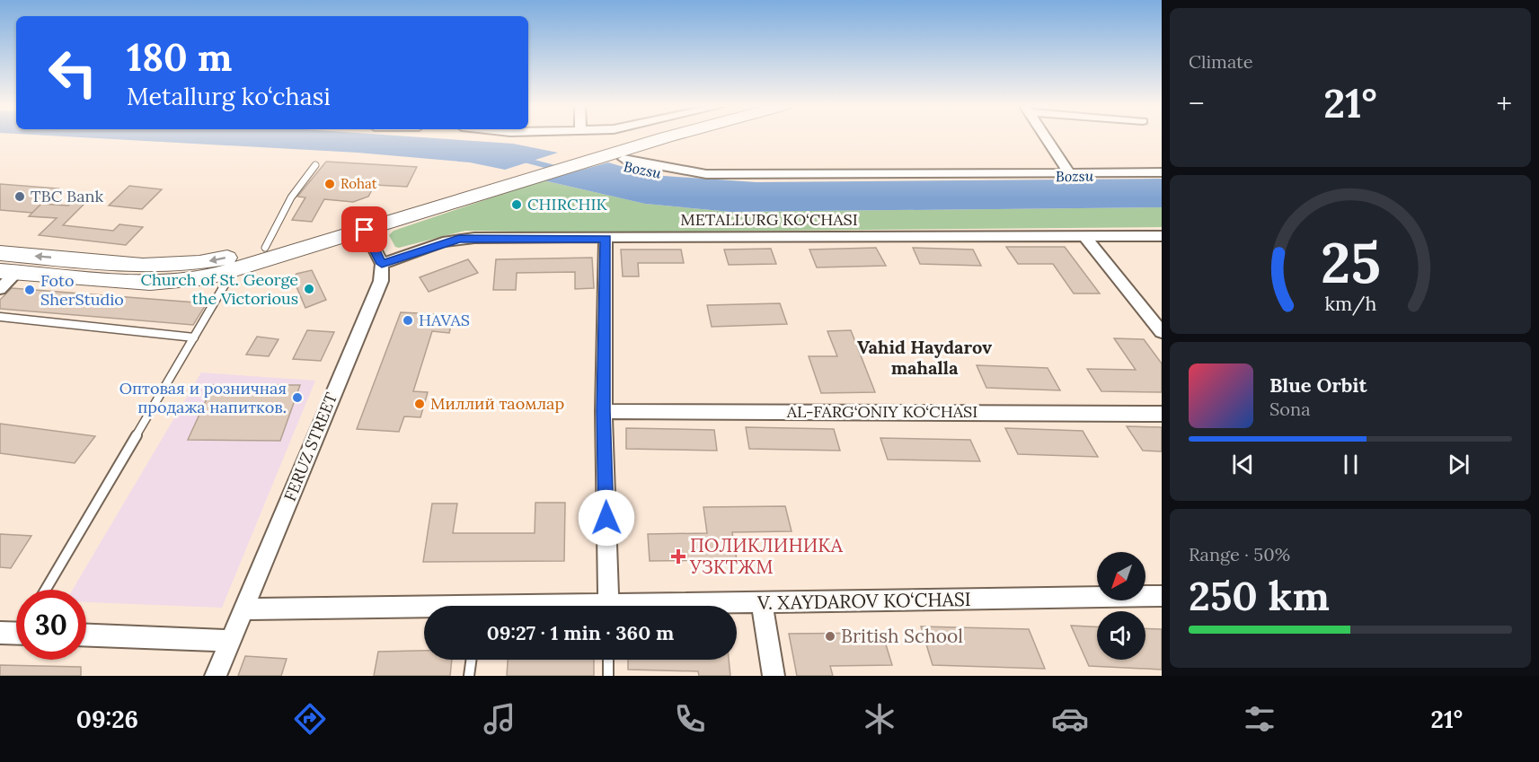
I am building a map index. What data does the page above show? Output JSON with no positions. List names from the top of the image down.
{
  "streets": {
    "street": [
      "METALLURG KO‘CHASI",
      "AL-FARG‘ONIY KO‘CHASI",
      "FERUZ STREET",
      "V. XAYDAROV KO‘CHASI"
    ]
  },
  "crossings": [
    ["METALLURG KO‘CHASI", "FERUZ STREET"],
    ["FERUZ STREET", "V. XAYDAROV KO‘CHASI"]
  ],
  "districts": ["Vahid Haydarov mahalla"],
  "water": ["Bozsu"],
  "places": {
    "other": [
      "Rohat",
      "TBC Bank",
      "CHIRCHIK",
      "Church of St. George the Victorious",
      "Foto SherStudio",
      "HAVAS",
      "Оптовая и розничная продажа напитков.",
      "Миллий таомлар",
      "British School"
    ],
    "health": ["ПОЛИКЛИНИКА УЗКТЖМ"]
  },
  "north": "bottom left",
  "page": {
    "tile": [
      "Climate",
      ["Range · 50%", "250 km"]
    ],
    "turn": ["180 m", "Metallurg ko‘chasi"],
    "heat": ["−", "21°", "+"],
    "song": ["Blue Orbit", "Sona"],
    "limit": "30",
    "trip": "09:27 · 1 min · 360 m",
    "tabs": ["09:26", "21°"],
    "gauge": ["25", "km/h"]
  }
}
